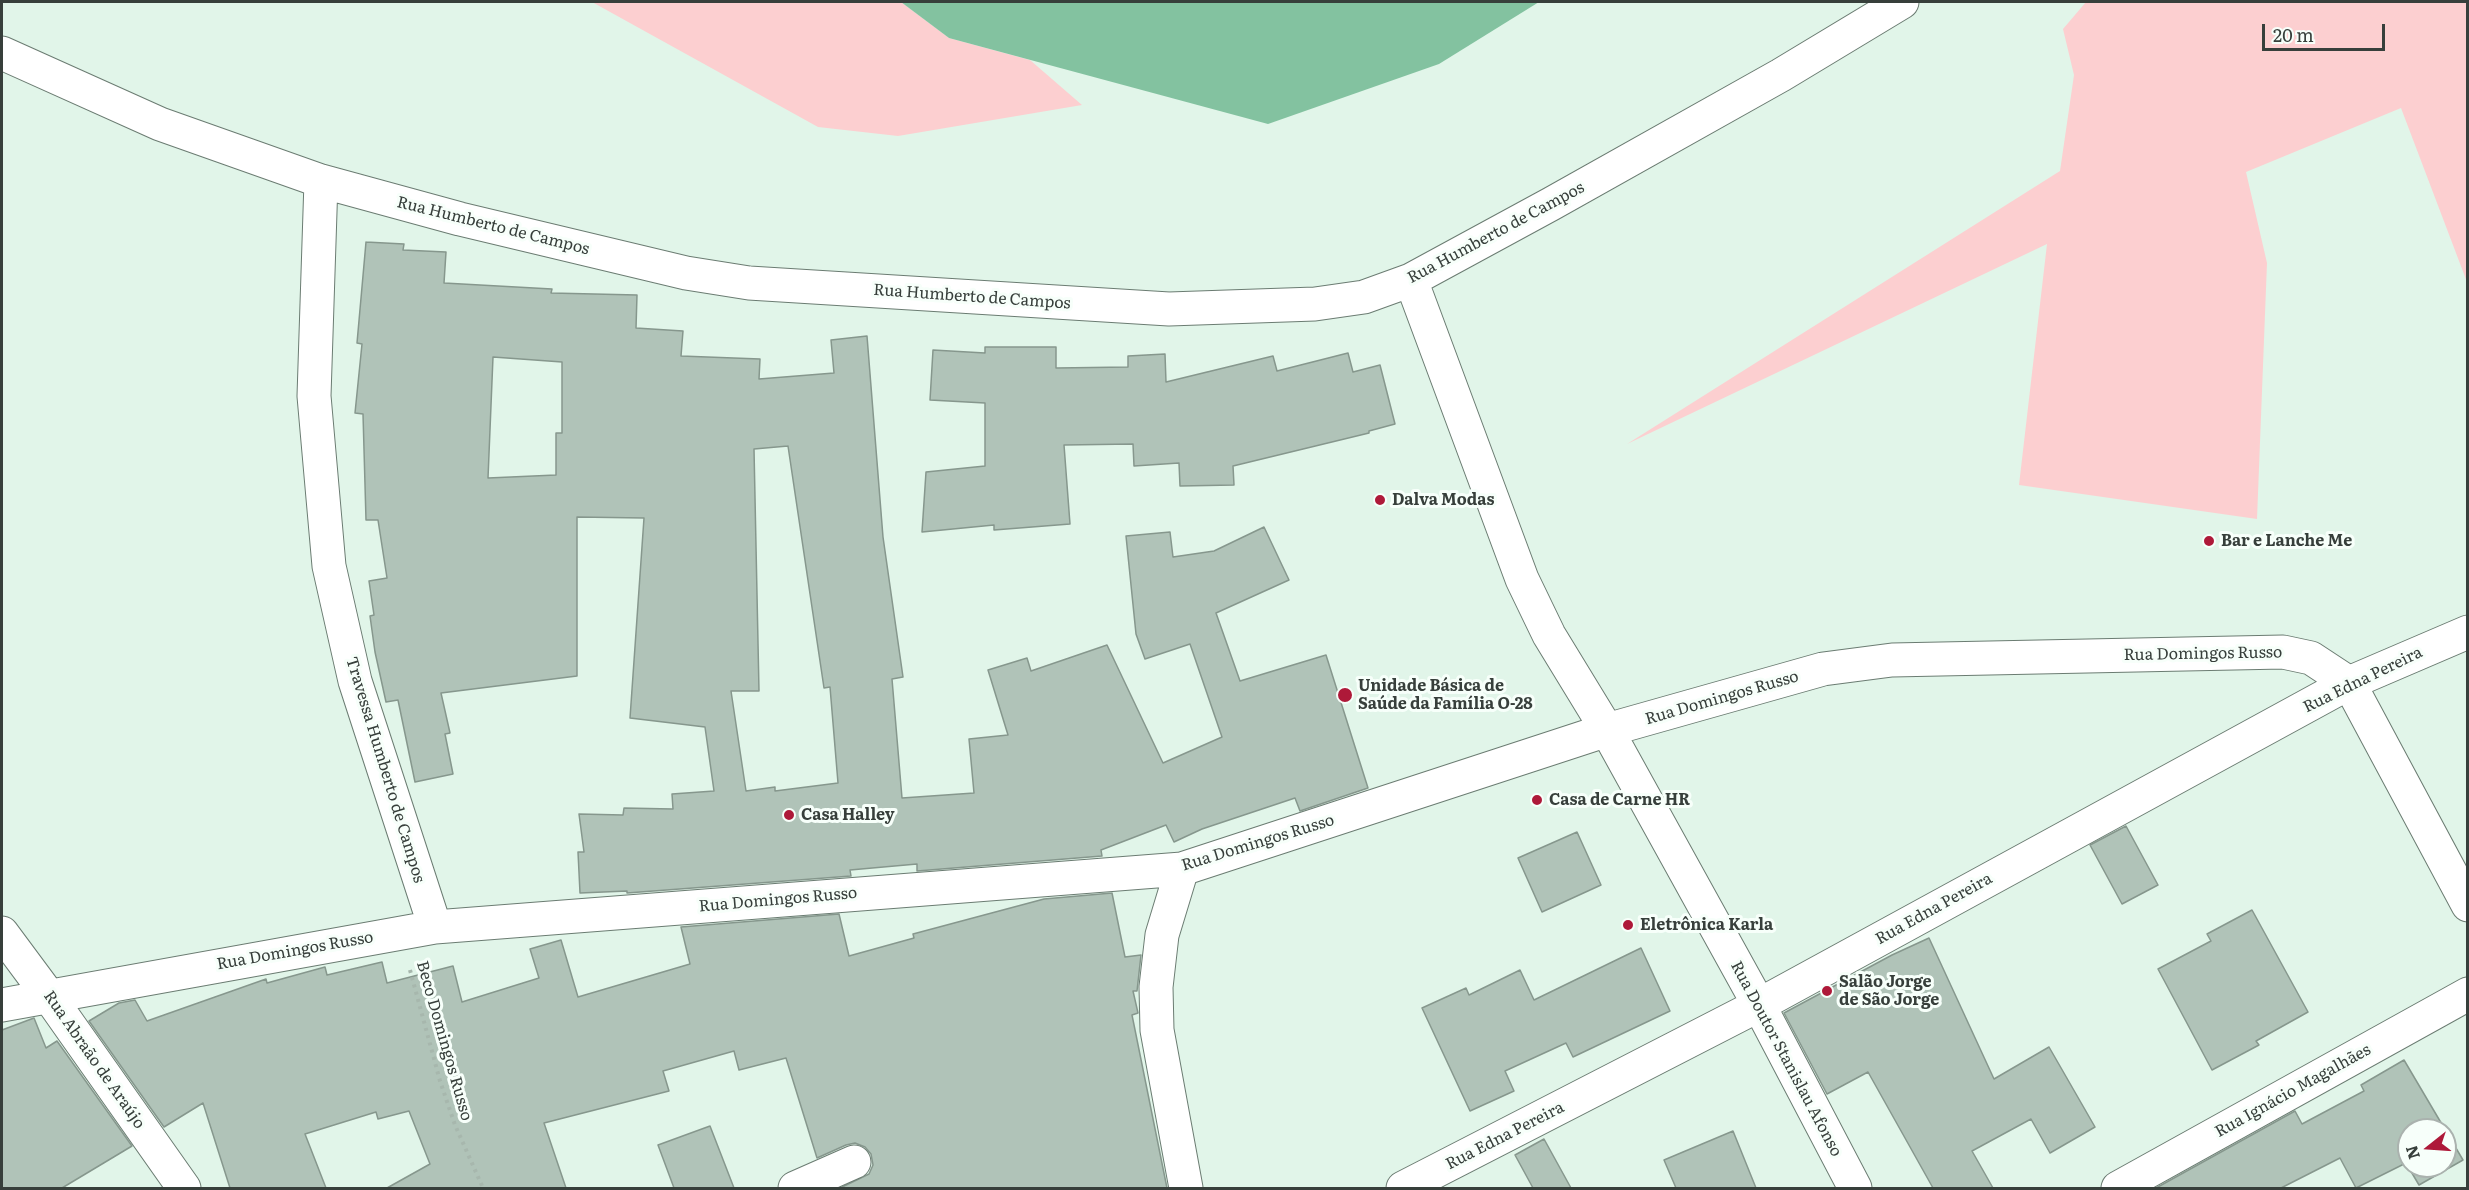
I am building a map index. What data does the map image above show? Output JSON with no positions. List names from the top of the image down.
{
  "streets": {
    "street": [
      "Rua Humberto de Campos",
      "Rua Domingos Russo",
      "Rua Edna Pereira",
      "Travessa Humberto de Campos",
      "Rua Doutor Stanislau Afonso",
      "Rua Abraão de Araújo",
      "Rua Ignácio Magalhães"
    ],
    "path": ["Beco Domingos Russo"]
  },
  "crossings": [
    ["Rua Humberto de Campos", "Travessa Humberto de Campos"],
    ["Rua Humberto de Campos", "Rua Doutor Stanislau Afonso"],
    ["Rua Domingos Russo", "Rua Edna Pereira"],
    ["Rua Domingos Russo", "Travessa Humberto de Campos"],
    ["Rua Domingos Russo", "Beco Domingos Russo"],
    ["Rua Domingos Russo", "Rua Doutor Stanislau Afonso"],
    ["Rua Domingos Russo", "Rua Abraão de Araújo"],
    ["Rua Edna Pereira", "Rua Doutor Stanislau Afonso"]
  ],
  "places": [
    "Dalva Modas",
    "Bar e Lanche Me",
    "Unidade Básica de Saúde da Família O-28",
    "Casa de Carne HR",
    "Casa Halley",
    "Eletrônica Karla",
    "Salão Jorge de São Jorge"
  ],
  "scale_bar": "20 m",
  "north": "left"
}
